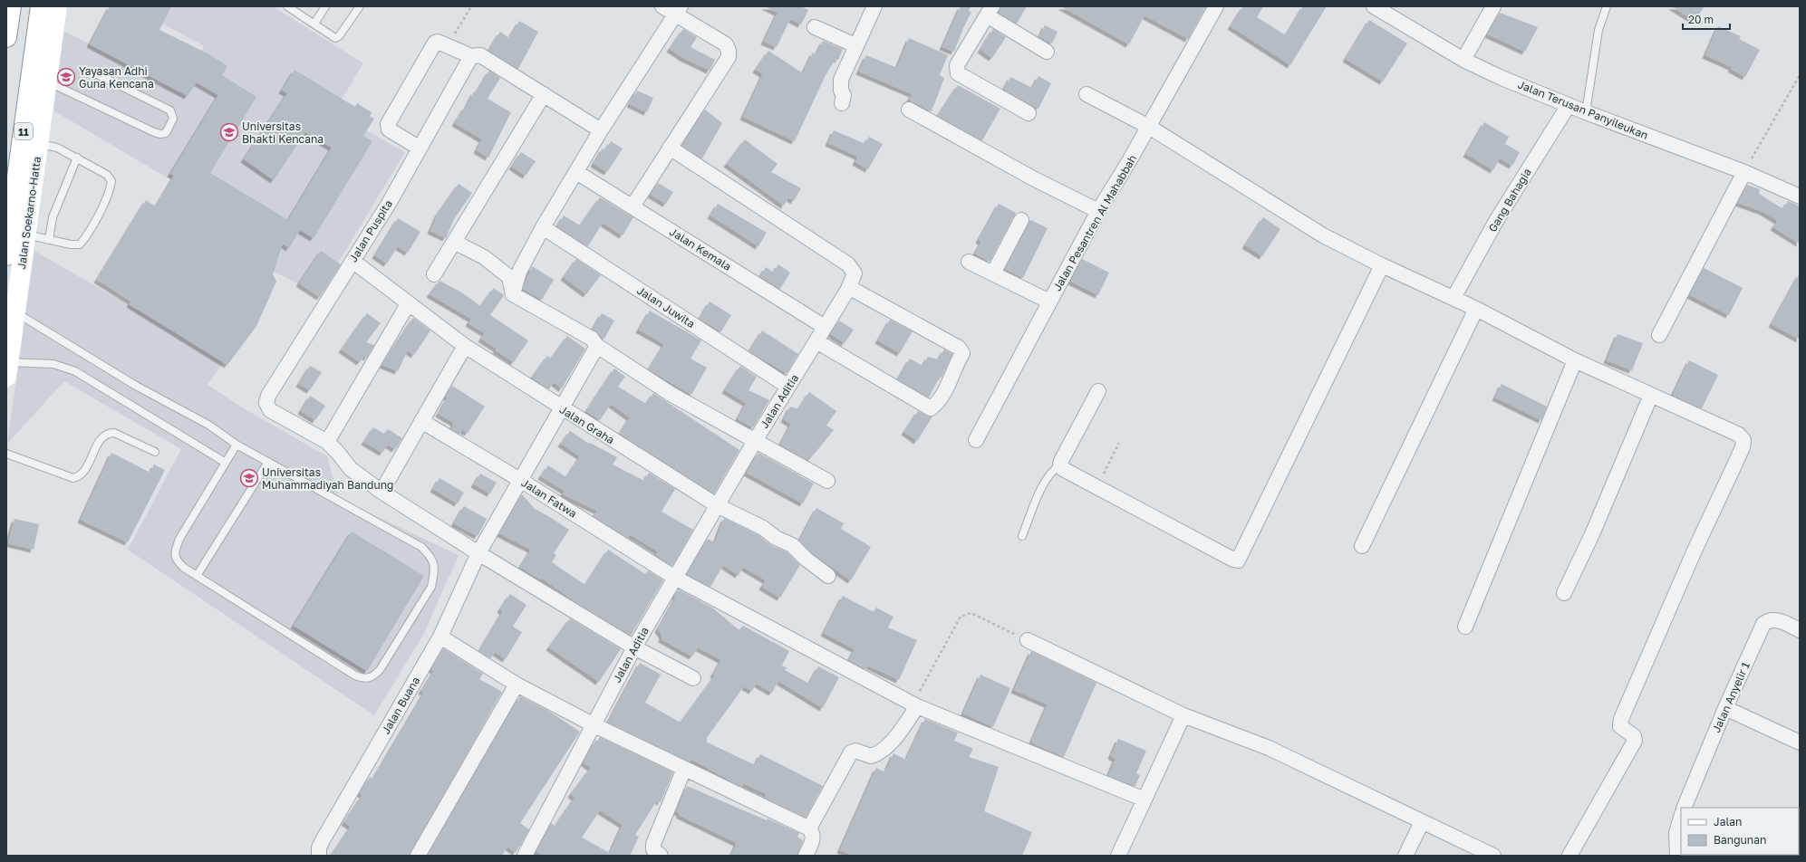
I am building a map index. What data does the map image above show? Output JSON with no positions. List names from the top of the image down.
{
  "streets": {
    "main road": ["11", "Jalan Soekarno-Hatta"],
    "street": [
      "Jalan Terusan Panyileukan",
      "Gang Bahagia",
      "Jalan Pesantren Al Mahabbah",
      "Jalan Puspita",
      "Jalan Kemala",
      "Jalan Juwita",
      "Jalan Aditia",
      "Jalan Graha",
      "Jalan Fatwa",
      "Jalan Anyelir 1",
      "Jalan Buana"
    ]
  },
  "crossings": [
    ["Jalan Terusan Panyileukan", "Gang Bahagia"],
    ["Jalan Puspita", "Jalan Graha"],
    ["Jalan Kemala", "Jalan Aditia"],
    ["Jalan Juwita", "Jalan Aditia"],
    ["Jalan Aditia", "Jalan Graha"],
    ["Jalan Aditia", "Jalan Fatwa"],
    ["Jalan Graha", "Jalan Buana"],
    ["Jalan Fatwa", "Jalan Buana"]
  ],
  "places": {
    "school or university": ["Yayasan Adhi Guna Kencana", "Universitas Bhakti Kencana", "Universitas Muhammadiyah Bandung"]
  },
  "legend": ["Jalan", "Bangunan"],
  "scale_bar": "20 m"
}
